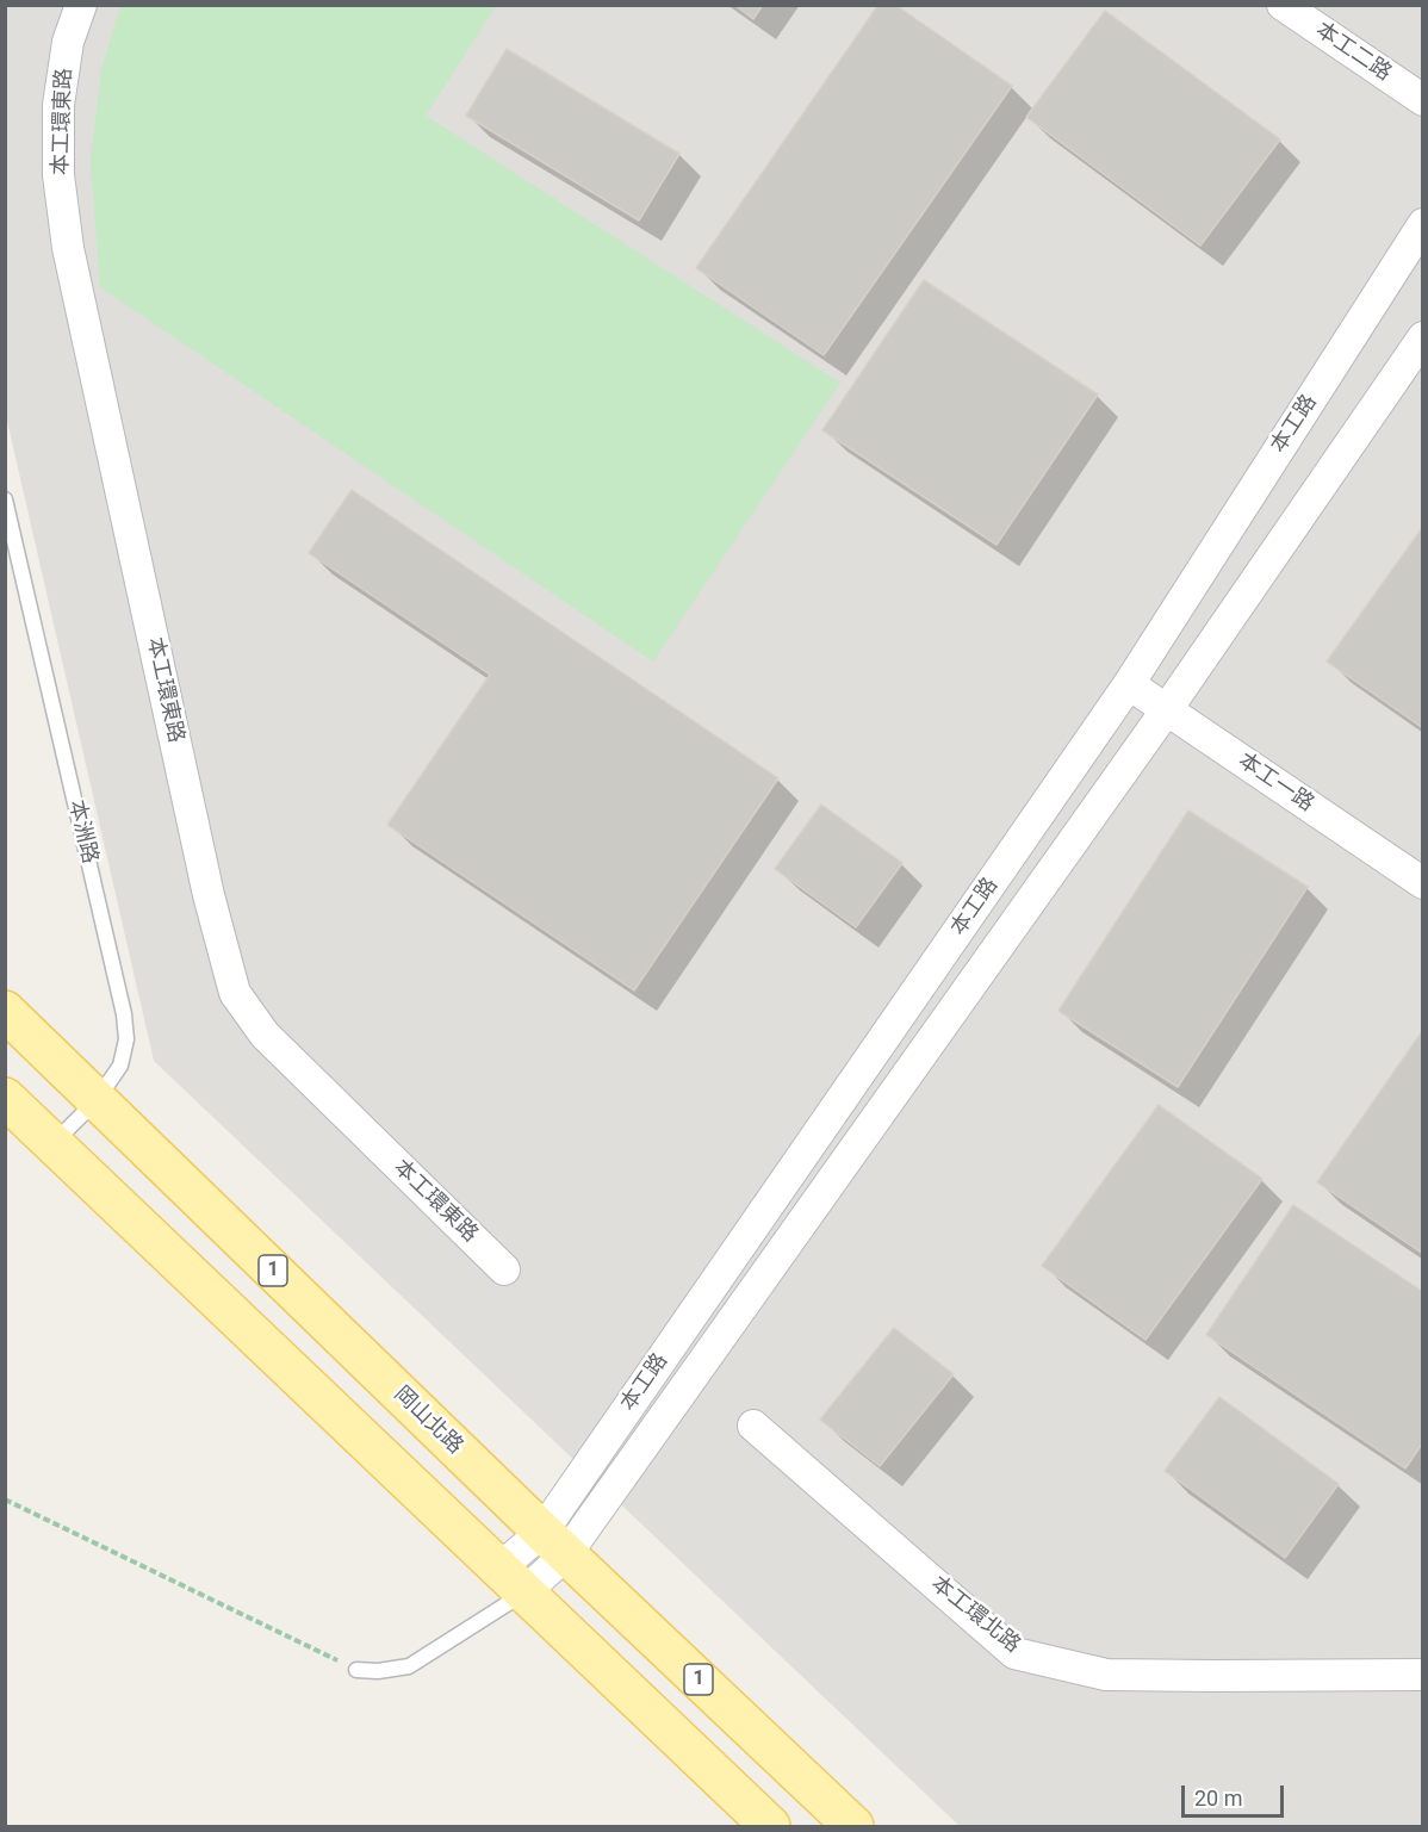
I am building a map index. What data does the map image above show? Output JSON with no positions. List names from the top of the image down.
{
  "streets": {
    "main road": ["1", "岡山北路"],
    "street": [
      "本工二路",
      "本工環東路",
      "本工路",
      "本工一路",
      "本工環北路"
    ],
    "lane": ["本洲路"]
  },
  "crossings": [
    ["本工路", "本工一路"],
    ["本工路", "岡山北路"],
    ["本洲路", "岡山北路"]
  ],
  "scale_bar": "20 m"
}
